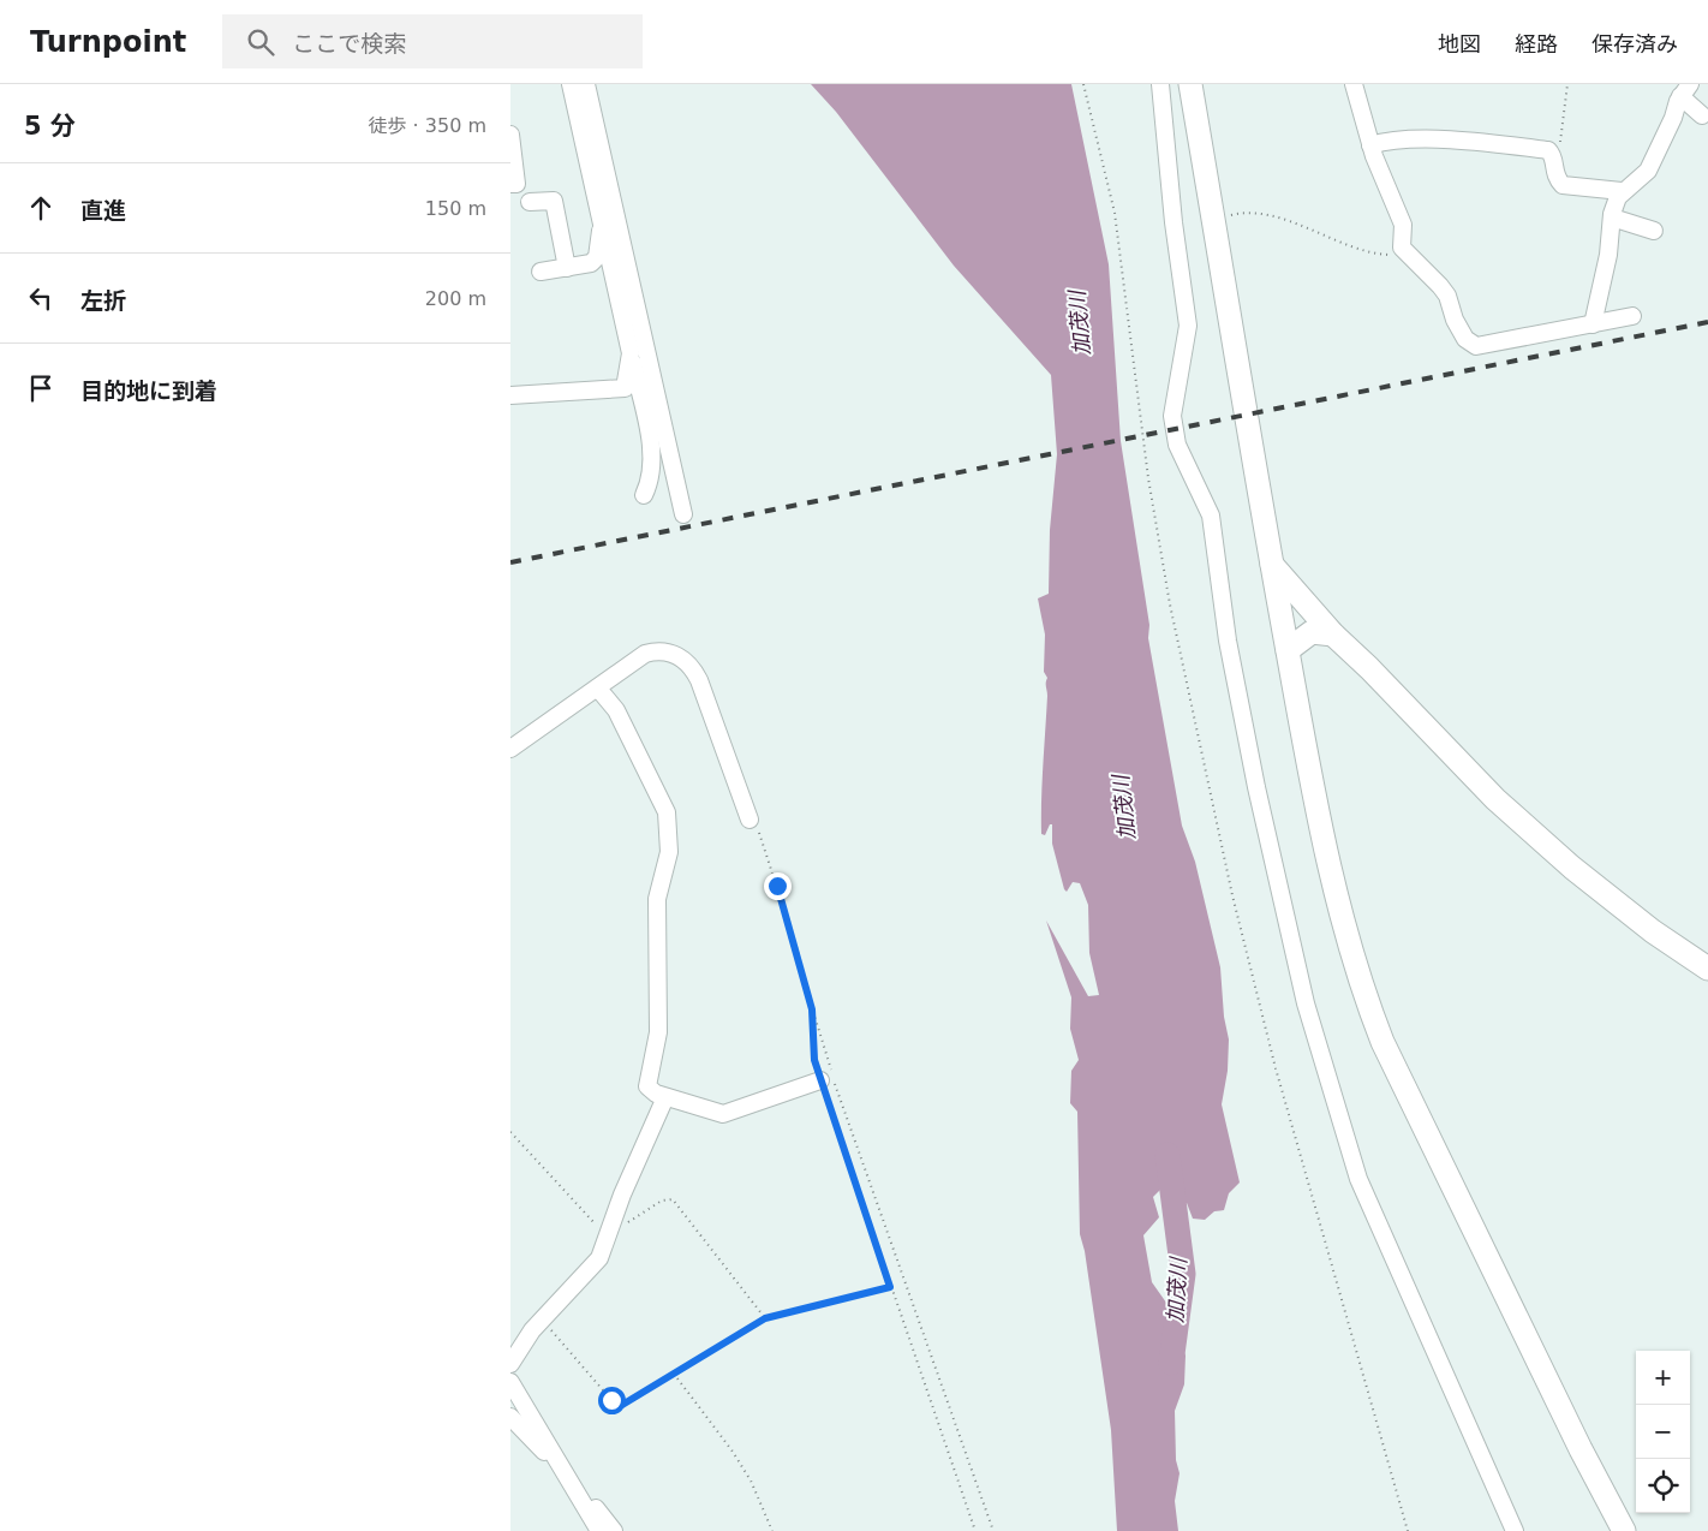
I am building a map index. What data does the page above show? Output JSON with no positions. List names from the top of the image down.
{
  "water": ["加茂川"],
  "page": {
    "header": "Turnpoint",
    "search": "ここで検索",
    "nav": ["地図", "経路", "保存済み"],
    "heading": ["5 分", "徒歩 · 350 m"],
    "list": [
      ["直進", "150 m"],
      ["左折", "200 m"],
      "目的地に到着"
    ],
    "map_buttons": ["+", "−"]
  }
}
